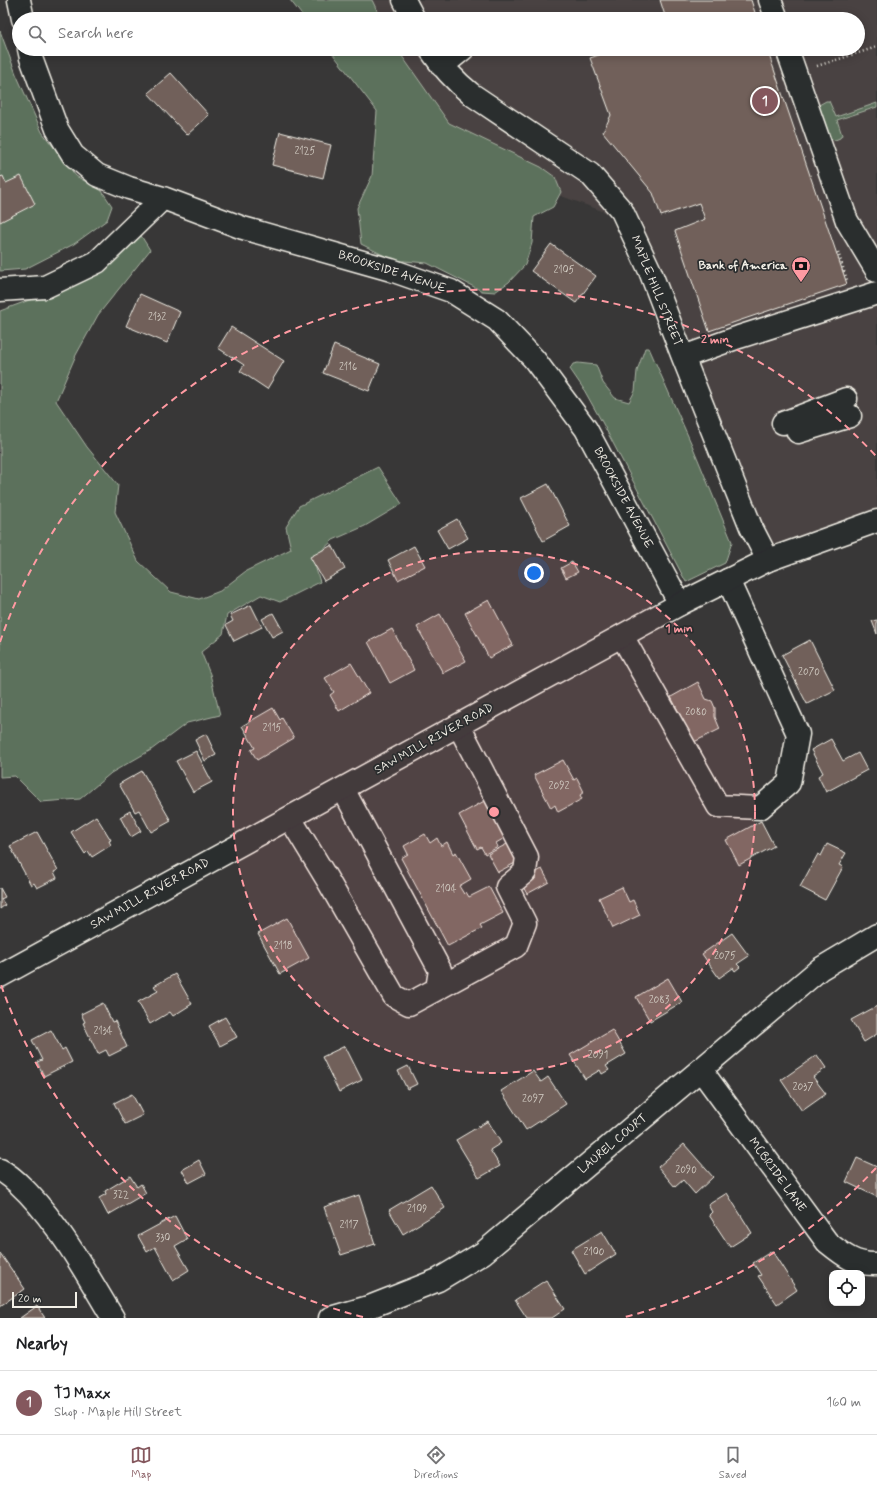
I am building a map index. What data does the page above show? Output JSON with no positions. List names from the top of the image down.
{
  "streets": {
    "main road": [
      "BROOKSIDE AVENUE",
      "MAPLE HILL STREET",
      "SAW MILL RIVER ROAD",
      "LAUREL COURT",
      "MCBRIDE LANE"
    ]
  },
  "crossings": [
    ["BROOKSIDE AVENUE", "SAW MILL RIVER ROAD"],
    ["MAPLE HILL STREET", "SAW MILL RIVER ROAD"],
    ["LAUREL COURT", "MCBRIDE LANE"]
  ],
  "places": {
    "bank": ["Bank of America"]
  },
  "house_numbers": [
    "2125",
    "2105",
    "2132",
    "2116",
    "2070",
    "2080",
    "2115",
    "2092",
    "2104",
    "2118",
    "2075",
    "2083",
    "2134",
    "2091",
    "2037",
    "2097",
    "2090",
    "322",
    "2109",
    "2117",
    "330",
    "2100"
  ],
  "scale_bar": "20 m",
  "page": {
    "search": "Search here",
    "pins": "1",
    "scale": "20 m",
    "heading": "Nearby",
    "list": [
      {
        "mark": "1",
        "name": "TJ Maxx",
        "note": "Shop · Maple Hill Street",
        "value": "160 m"
      }
    ],
    "nav": ["Map", "Directions", "Saved"]
  },
  "rings": ["2 min", "1 min"]
}
